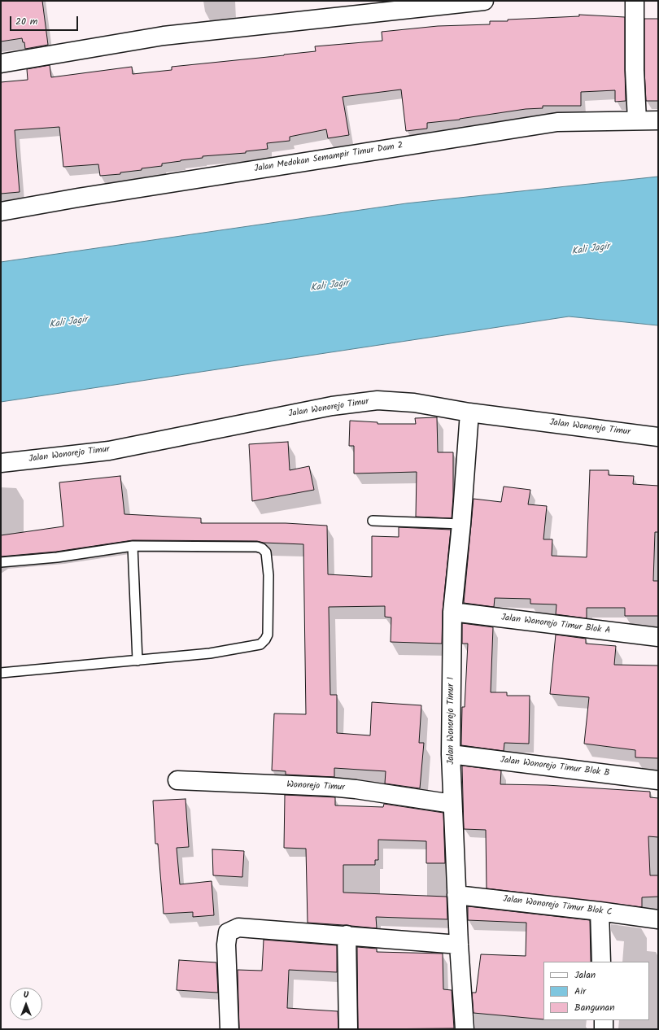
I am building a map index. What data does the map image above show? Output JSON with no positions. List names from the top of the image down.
{
  "streets": {
    "street": [
      "Jalan Medokan Semampir Timur Dam 2",
      "Jalan Wonorejo Timur",
      "Jalan Wonorejo Timur Blok A",
      "Jalan Wonorejo Timur I",
      "Jalan Wonorejo Timur Blok B",
      "Wonorejo Timur",
      "Jalan Wonorejo Timur Blok C"
    ]
  },
  "crossings": [
    ["Jalan Wonorejo Timur", "Jalan Wonorejo Timur I"],
    ["Jalan Wonorejo Timur Blok A", "Jalan Wonorejo Timur I"],
    ["Jalan Wonorejo Timur I", "Jalan Wonorejo Timur Blok B"],
    ["Jalan Wonorejo Timur I", "Wonorejo Timur"],
    ["Jalan Wonorejo Timur I", "Jalan Wonorejo Timur Blok C"]
  ],
  "water": ["Kali Jagir"],
  "legend": ["Jalan", "Air", "Bangunan"],
  "scale_bar": "20 m",
  "north": "top"
}
